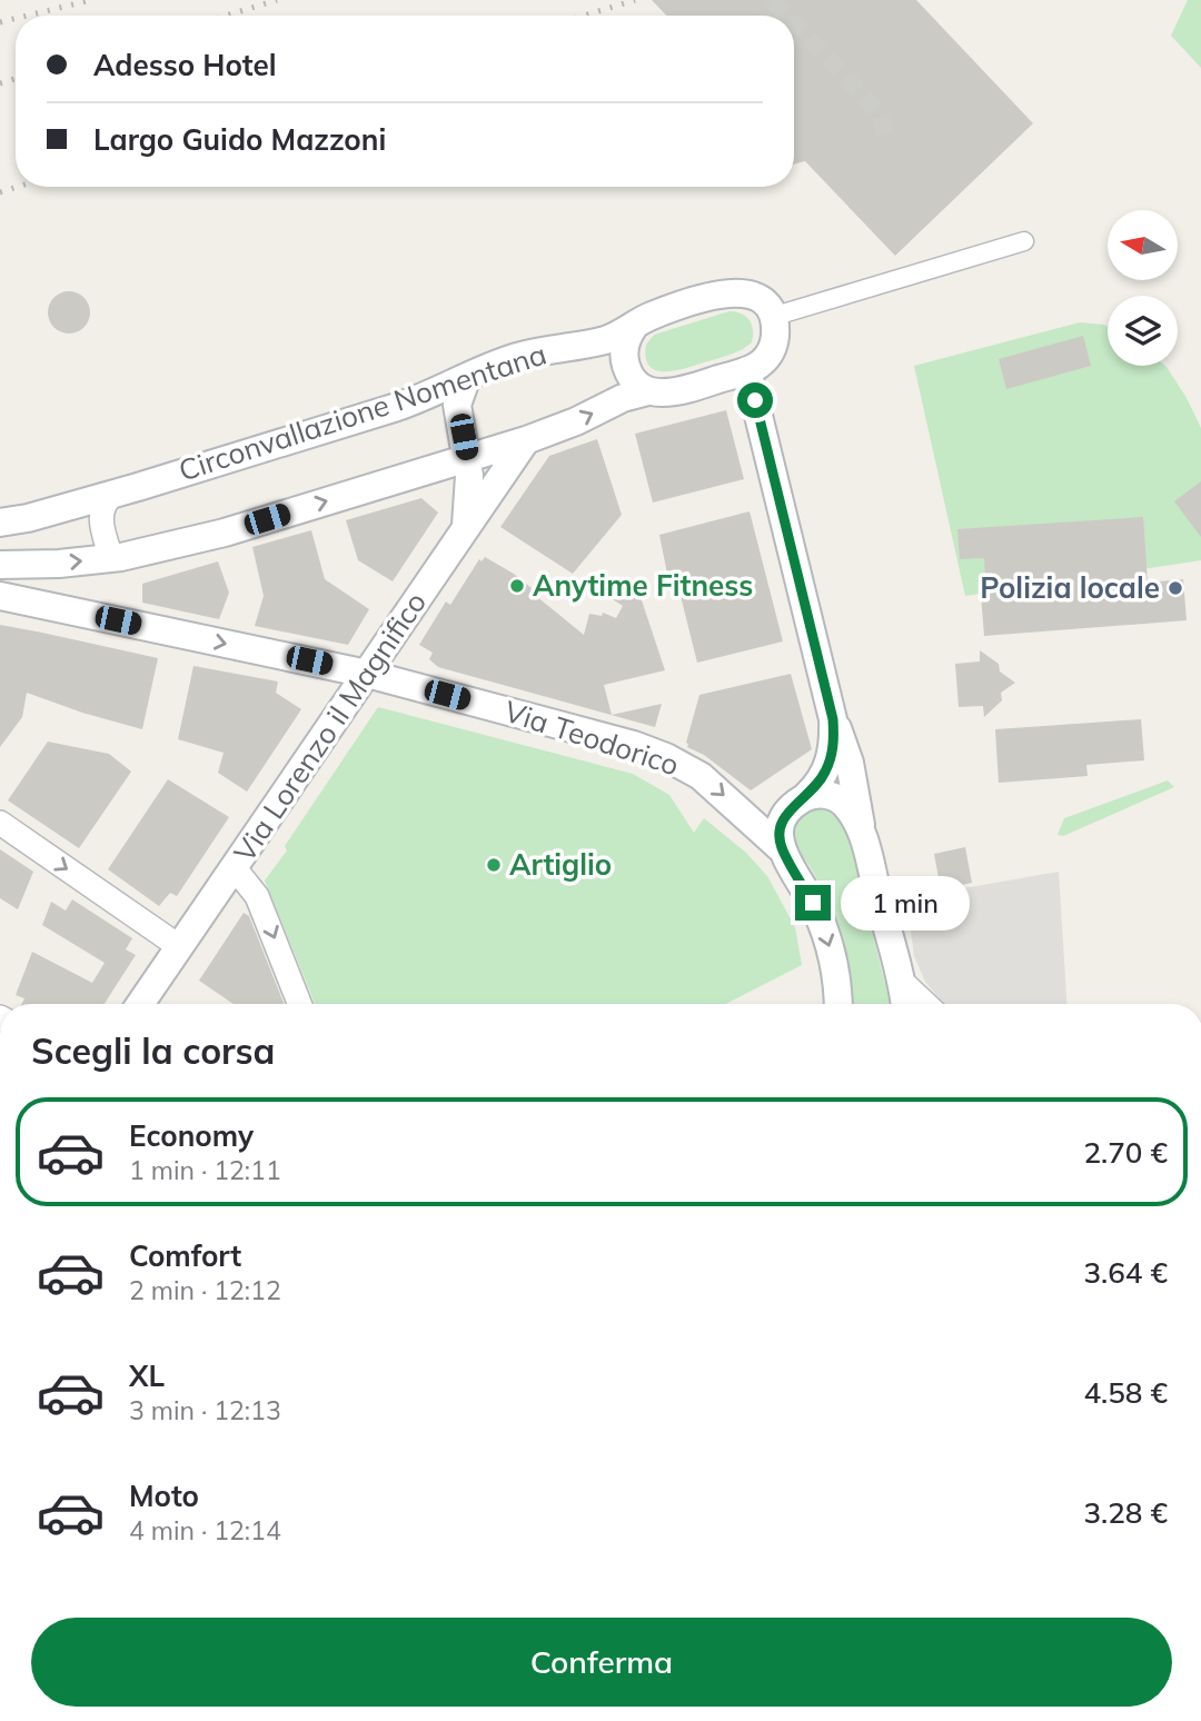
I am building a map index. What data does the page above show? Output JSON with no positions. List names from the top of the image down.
{
  "streets": {
    "street": ["Circonvallazione Nomentana", "Via Lorenzo il Magnifico", "Via Teodorico"]
  },
  "crossings": [
    ["Via Lorenzo il Magnifico", "Via Teodorico"]
  ],
  "one_way": ["Via Teodorico"],
  "places": ["Anytime Fitness", "Polizia locale", "Artiglio"],
  "north": "left",
  "page": {
    "banner": ["Adesso Hotel", "Largo Guido Mazzoni"],
    "bubble": "1 min",
    "heading": "Scegli la corsa",
    "list": [
      {
        "name": "Economy",
        "note": "1 min · 12:11",
        "value": "2.70 €"
      },
      {
        "name": "Comfort",
        "note": "2 min · 12:12",
        "value": "3.64 €"
      },
      {
        "name": "XL",
        "note": "3 min · 12:13",
        "value": "4.58 €"
      },
      {
        "name": "Moto",
        "note": "4 min · 12:14",
        "value": "3.28 €"
      }
    ],
    "buttons": "Conferma"
  }
}
